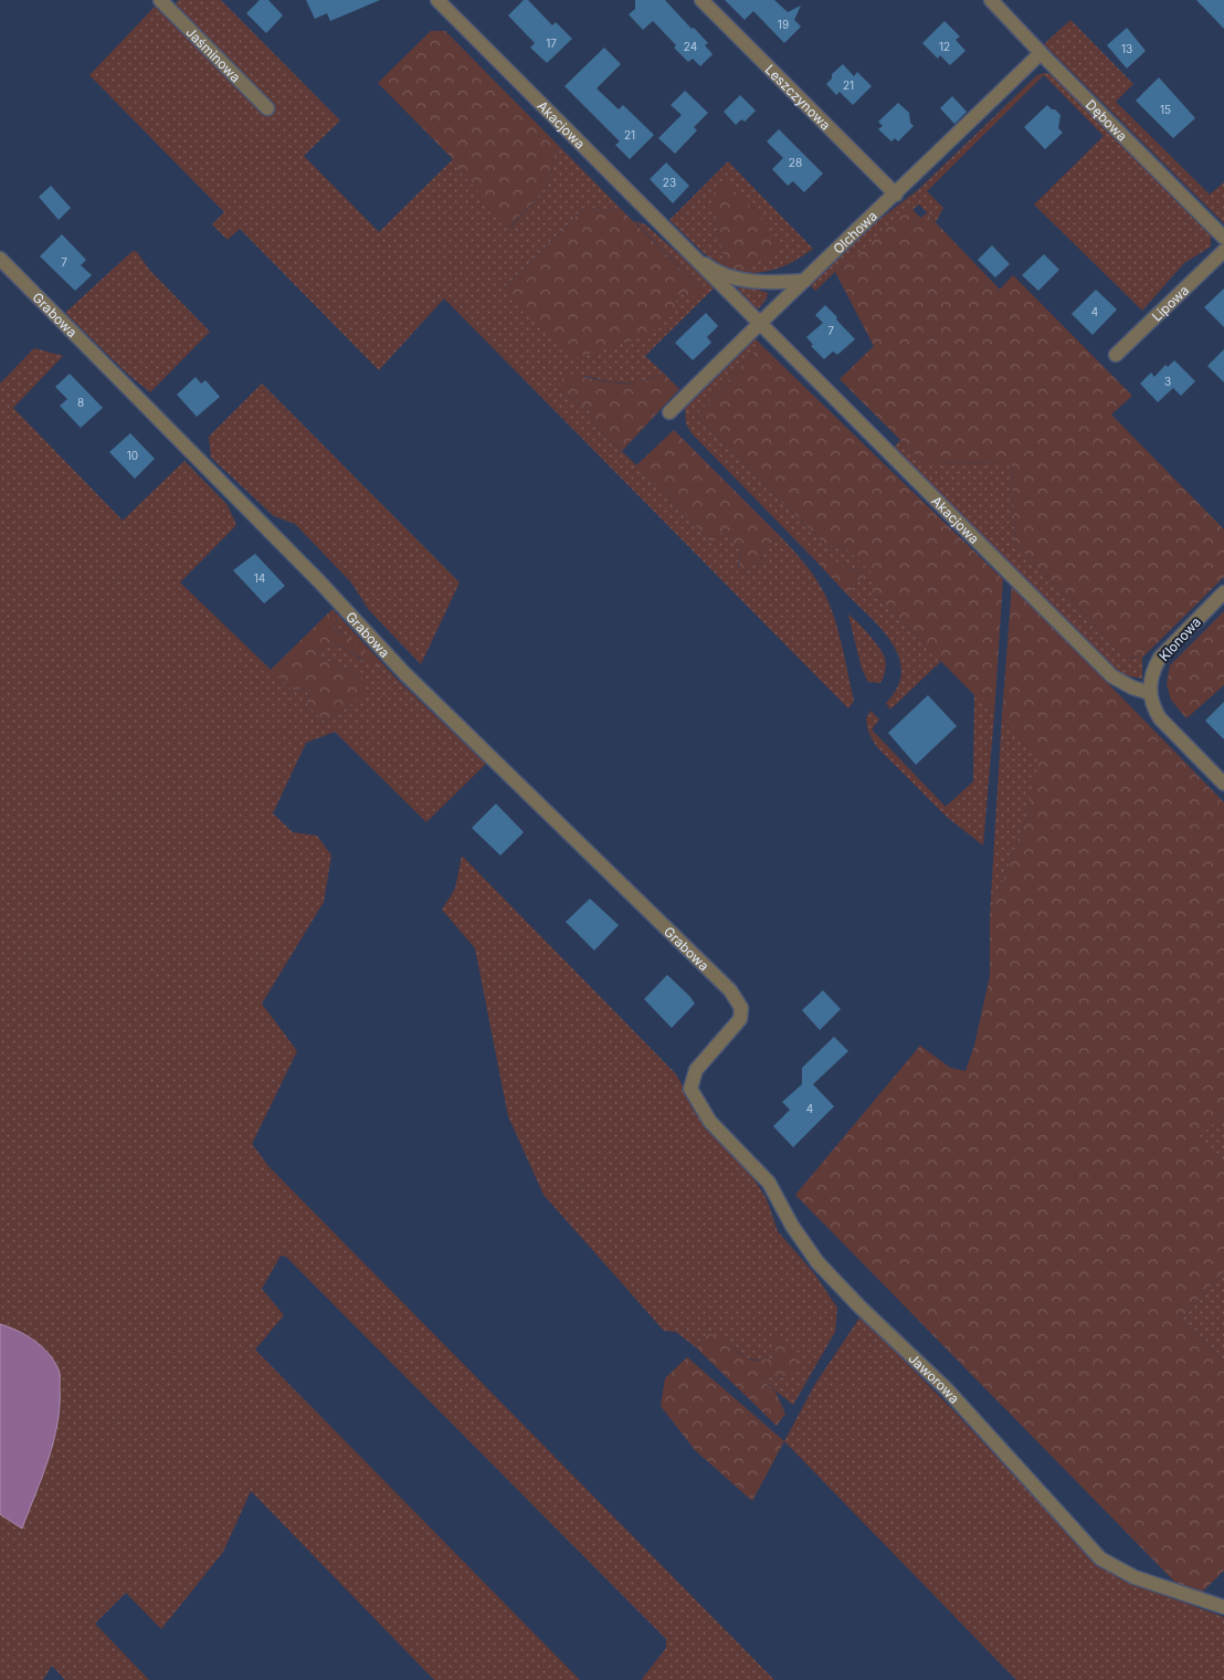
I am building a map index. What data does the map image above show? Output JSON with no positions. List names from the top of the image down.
{
  "streets": {
    "street": [
      "Jaśminowa",
      "Leszczynowa",
      "Dębowa",
      "Akacjowa",
      "Olchowa",
      "Lipowa",
      "Grabowa",
      "Klonowa",
      "Jaworowa"
    ]
  },
  "crossings": [
    ["Leszczynowa", "Olchowa"],
    ["Dębowa", "Olchowa"],
    ["Akacjowa", "Olchowa"],
    ["Akacjowa", "Klonowa"],
    ["Grabowa", "Jaworowa"]
  ],
  "house_numbers": [
    "19",
    "17",
    "24",
    "12",
    "13",
    "21",
    "15",
    "21",
    "28",
    "23",
    "7",
    "4",
    "7",
    "3",
    "8",
    "10",
    "14",
    "4"
  ]
}
